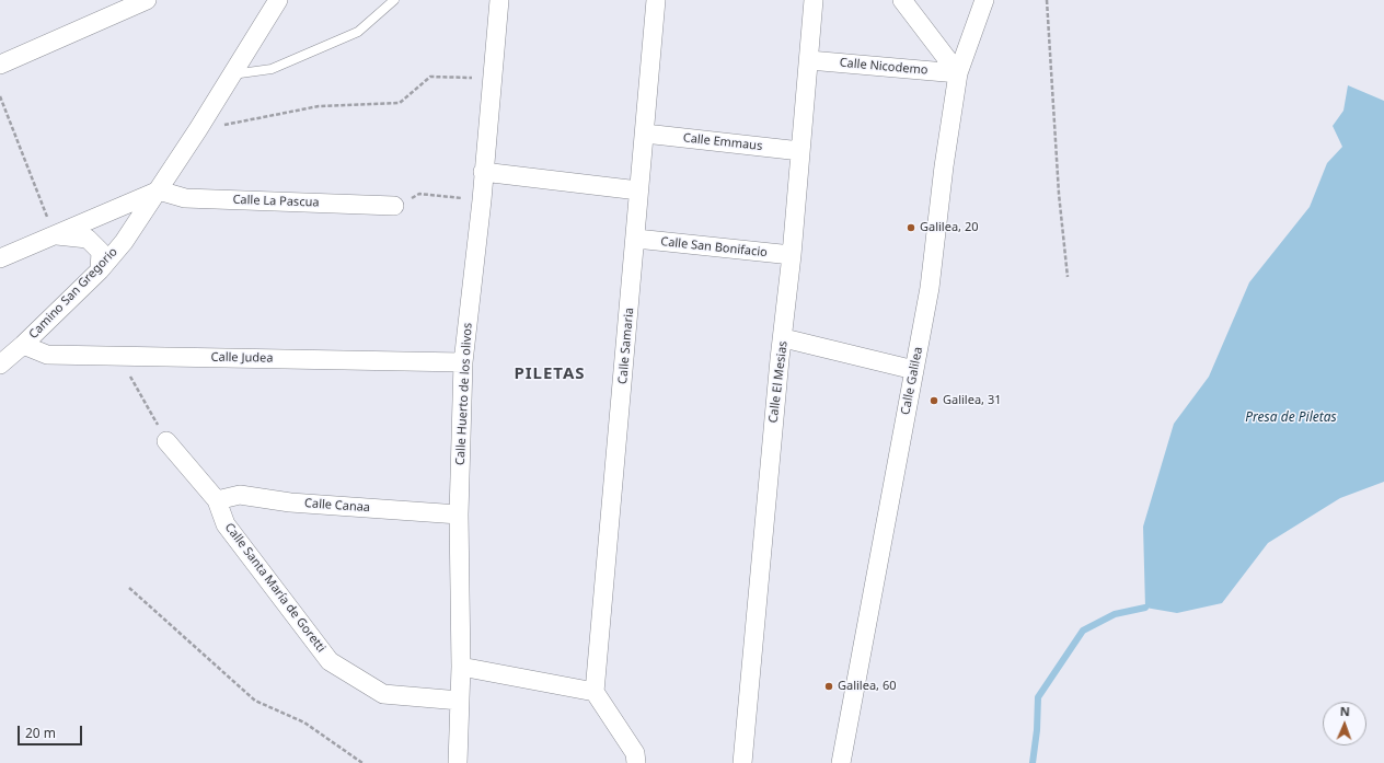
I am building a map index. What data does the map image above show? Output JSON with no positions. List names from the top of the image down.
{
  "streets": {
    "street": [
      "Calle Nicodemo",
      "Calle Emmaus",
      "Calle La Pascua",
      "Calle San Bonifacio",
      "Camino San Gregorio",
      "Calle Samaria",
      "Calle Judea",
      "Calle Galilea",
      "Calle El Mesias",
      "Calle Huerto de los olivos",
      "Calle Canaa",
      "Calle Santa María de Goretti"
    ]
  },
  "crossings": [
    ["Calle Nicodemo", "Calle Galilea"],
    ["Calle Nicodemo", "Calle El Mesias"],
    ["Calle Emmaus", "Calle Samaria"],
    ["Calle Emmaus", "Calle El Mesias"],
    ["Calle La Pascua", "Camino San Gregorio"],
    ["Calle San Bonifacio", "Calle Samaria"],
    ["Calle San Bonifacio", "Calle El Mesias"],
    ["Camino San Gregorio", "Calle Judea"],
    ["Calle Judea", "Calle Huerto de los olivos"],
    ["Calle Huerto de los olivos", "Calle Canaa"],
    ["Calle Huerto de los olivos", "Calle Santa María de Goretti"],
    ["Calle Canaa", "Calle Santa María de Goretti"]
  ],
  "districts": ["PILETAS"],
  "water": ["Presa de Piletas"],
  "places": ["Galilea, 20", "Galilea, 31", "Galilea, 60"],
  "scale_bar": "20 m",
  "north": "top"
}
